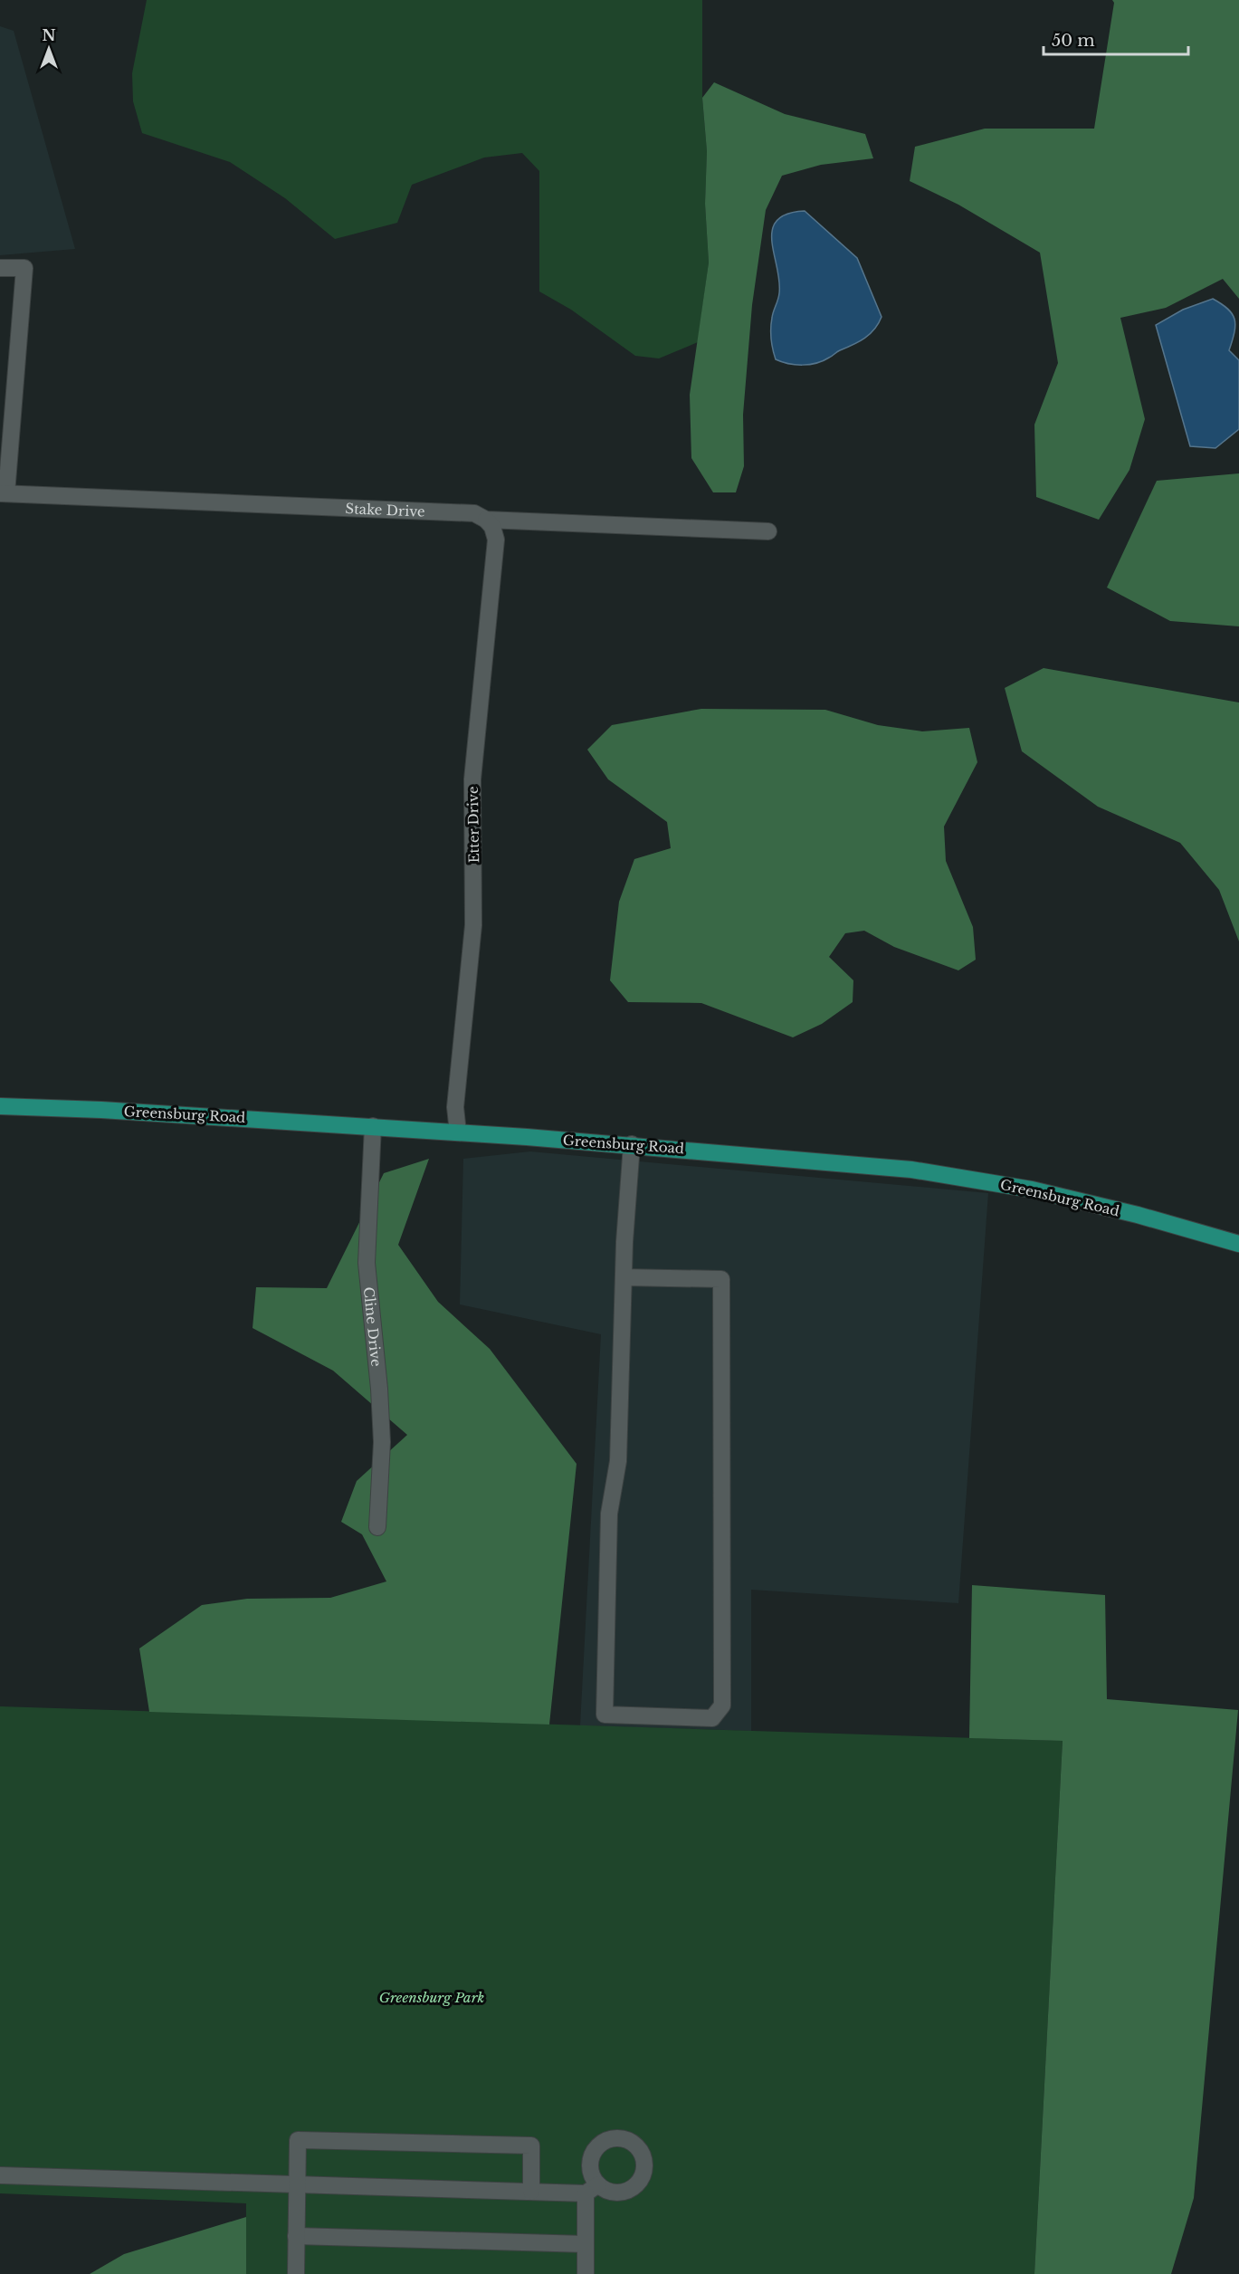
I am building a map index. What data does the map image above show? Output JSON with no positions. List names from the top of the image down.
{
  "streets": {
    "main road": ["Greensburg Road"],
    "street": ["Stake Drive", "Etter Drive", "Cline Drive"]
  },
  "crossings": [
    ["Stake Drive", "Etter Drive"],
    ["Etter Drive", "Greensburg Road"],
    ["Greensburg Road", "Cline Drive"]
  ],
  "parks": ["Greensburg Park"],
  "scale_bar": "50 m",
  "north": "top"
}
